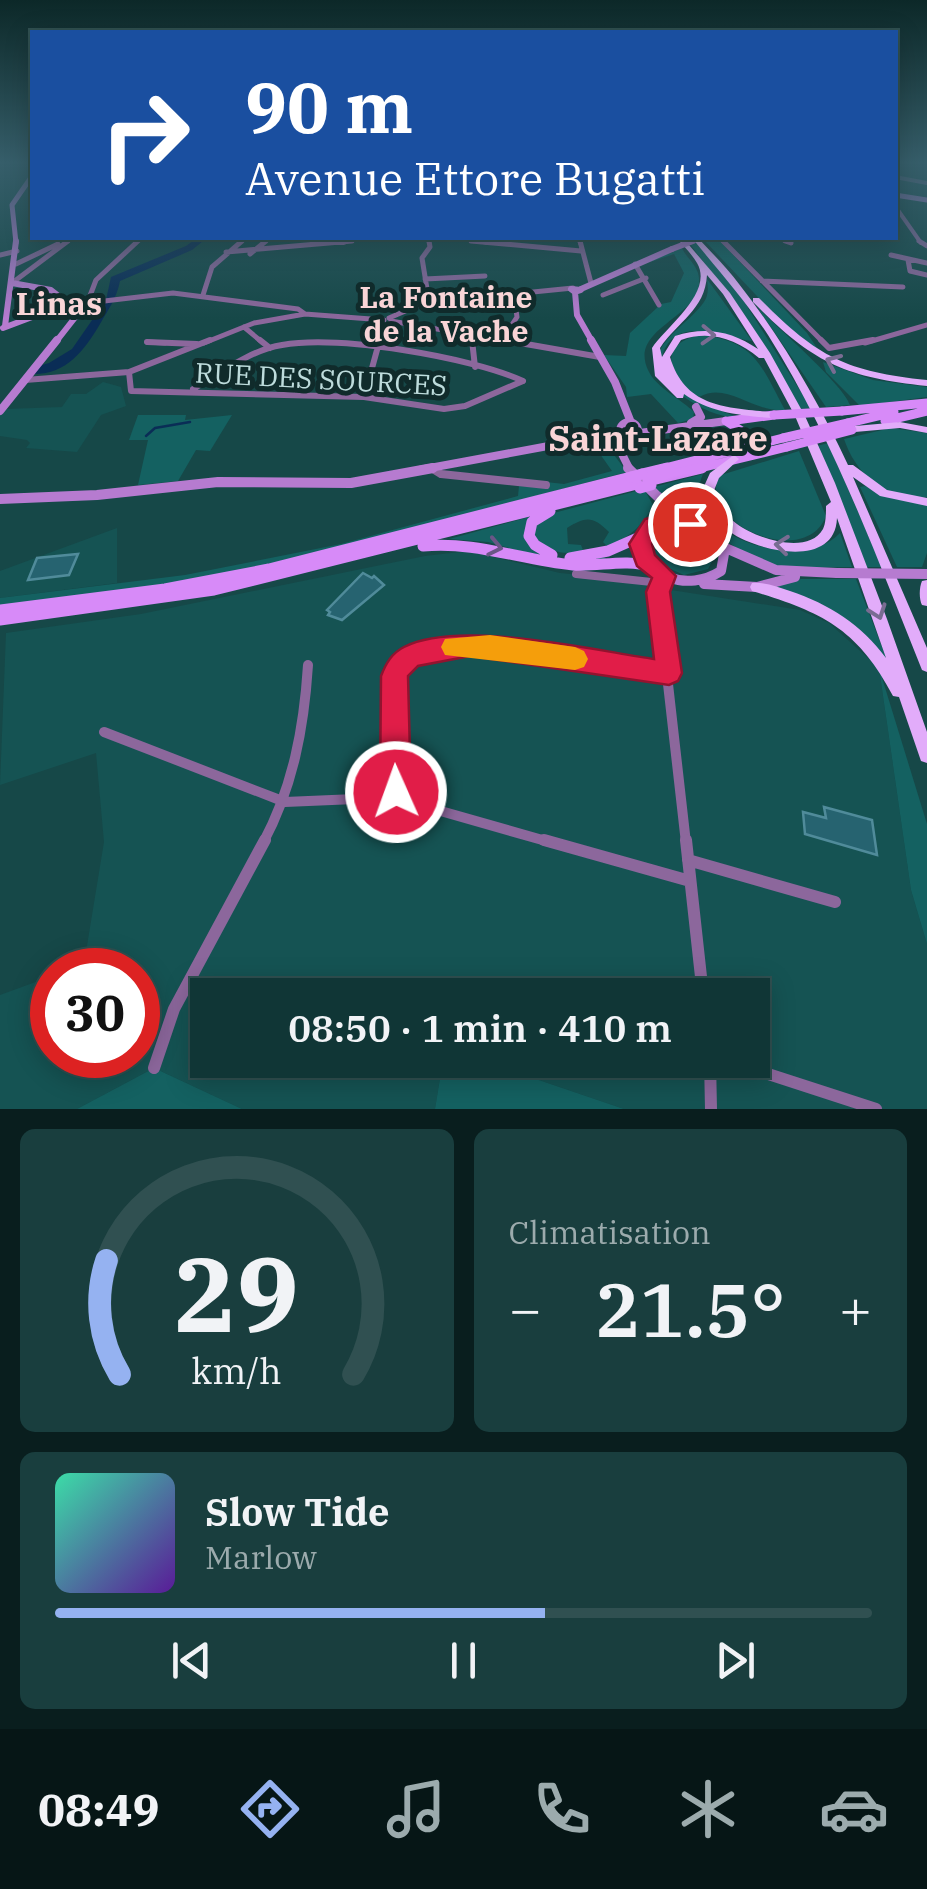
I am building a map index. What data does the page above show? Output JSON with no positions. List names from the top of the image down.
{
  "streets": {
    "street": ["RUE DES SOURCES"]
  },
  "districts": ["La Fontaine de la Vache", "Linas", "Saint-Lazare"],
  "page": {
    "turn": ["90 m", "Avenue Ettore Bugatti"],
    "limit": "30",
    "trip": "08:50 · 1 min · 410 m",
    "tile": "Climatisation",
    "heat": ["−", "21.5°", "+"],
    "song": ["Slow Tide", "Marlow"],
    "tabs": "08:49",
    "gauge": ["29", "km/h"]
  }
}
